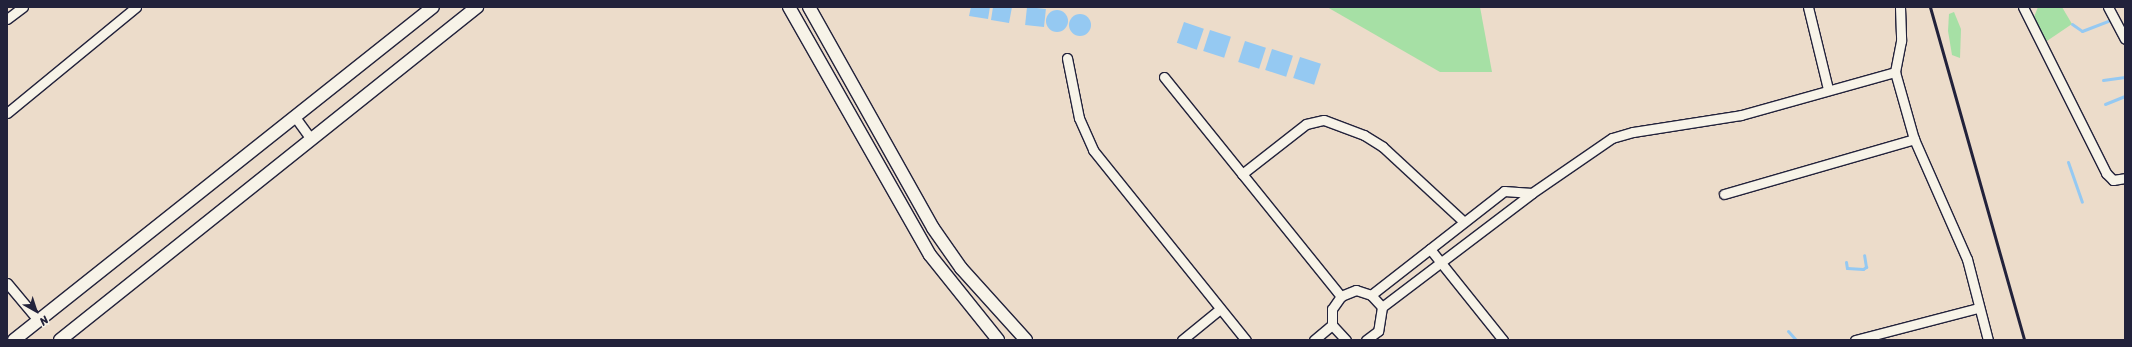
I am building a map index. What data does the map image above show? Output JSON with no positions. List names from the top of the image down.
{
  "north": "bottom right"
}
